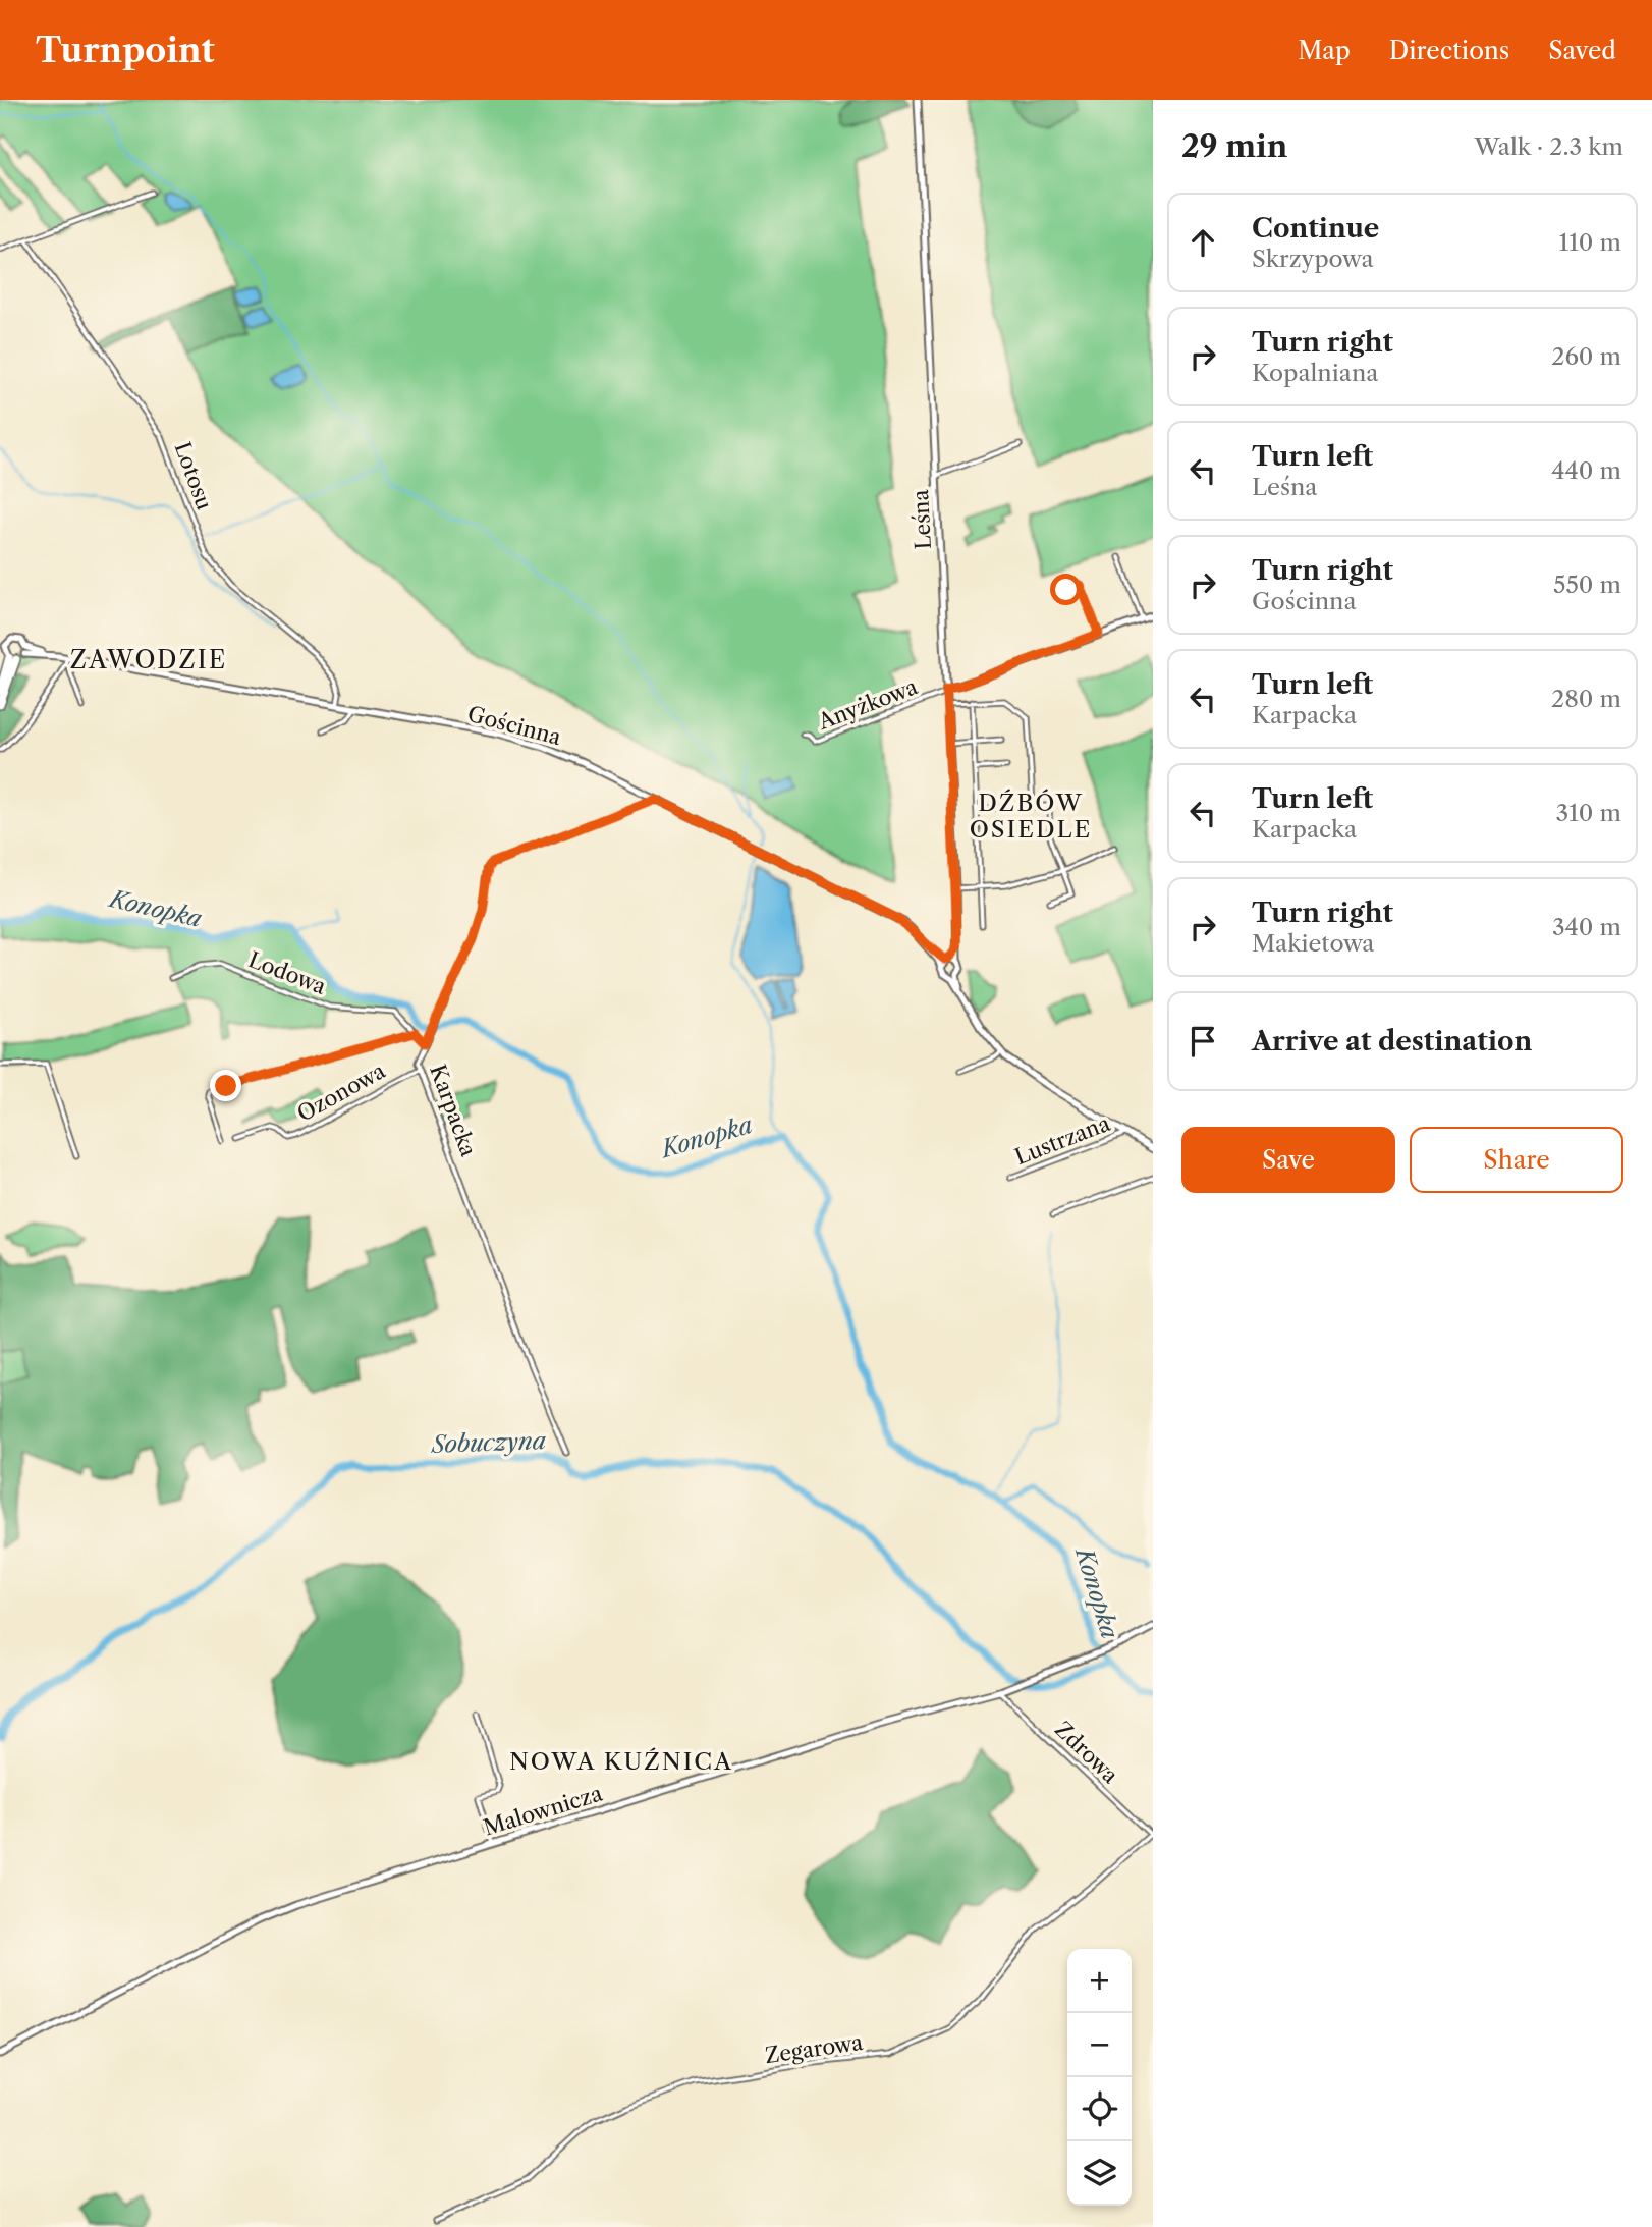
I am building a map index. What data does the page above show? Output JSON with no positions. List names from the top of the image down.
{
  "streets": {
    "street": [
      "Lotosu",
      "Leśna",
      "Anyżkowa",
      "Gościnna",
      "Lodowa",
      "Ozonowa",
      "Karpacka",
      "Lustrzana",
      "Zdrowa",
      "Malownicza",
      "Zegarowa"
    ]
  },
  "crossings": [
    ["Lotosu", "Gościnna"],
    ["Leśna", "Anyżkowa"],
    ["Leśna", "Gościnna"],
    ["Gościnna", "Karpacka"],
    ["Lodowa", "Karpacka"],
    ["Ozonowa", "Karpacka"],
    ["Zdrowa", "Malownicza"],
    ["Zdrowa", "Zegarowa"]
  ],
  "districts": ["ZAWODZIE", "DŹBÓW OSIEDLE", "NOWA KUŹNICA"],
  "water": ["Konopka", "Sobuczyna"],
  "page": {
    "header": "Turnpoint",
    "nav": ["Map", "Directions", "Saved"],
    "heading": ["29 min", "Walk · 2.3 km"],
    "list": [
      ["Continue", "Skrzypowa", "110 m"],
      ["Turn right", "Kopalniana", "260 m"],
      ["Turn left", "Leśna", "440 m"],
      ["Turn right", "Gościnna", "550 m"],
      ["Turn left", "Karpacka", "280 m"],
      ["Turn left", "Karpacka", "310 m"],
      ["Turn right", "Makietowa", "340 m"],
      "Arrive at destination"
    ],
    "buttons": ["Save", "Share"],
    "map_buttons": ["+", "−"]
  }
}
